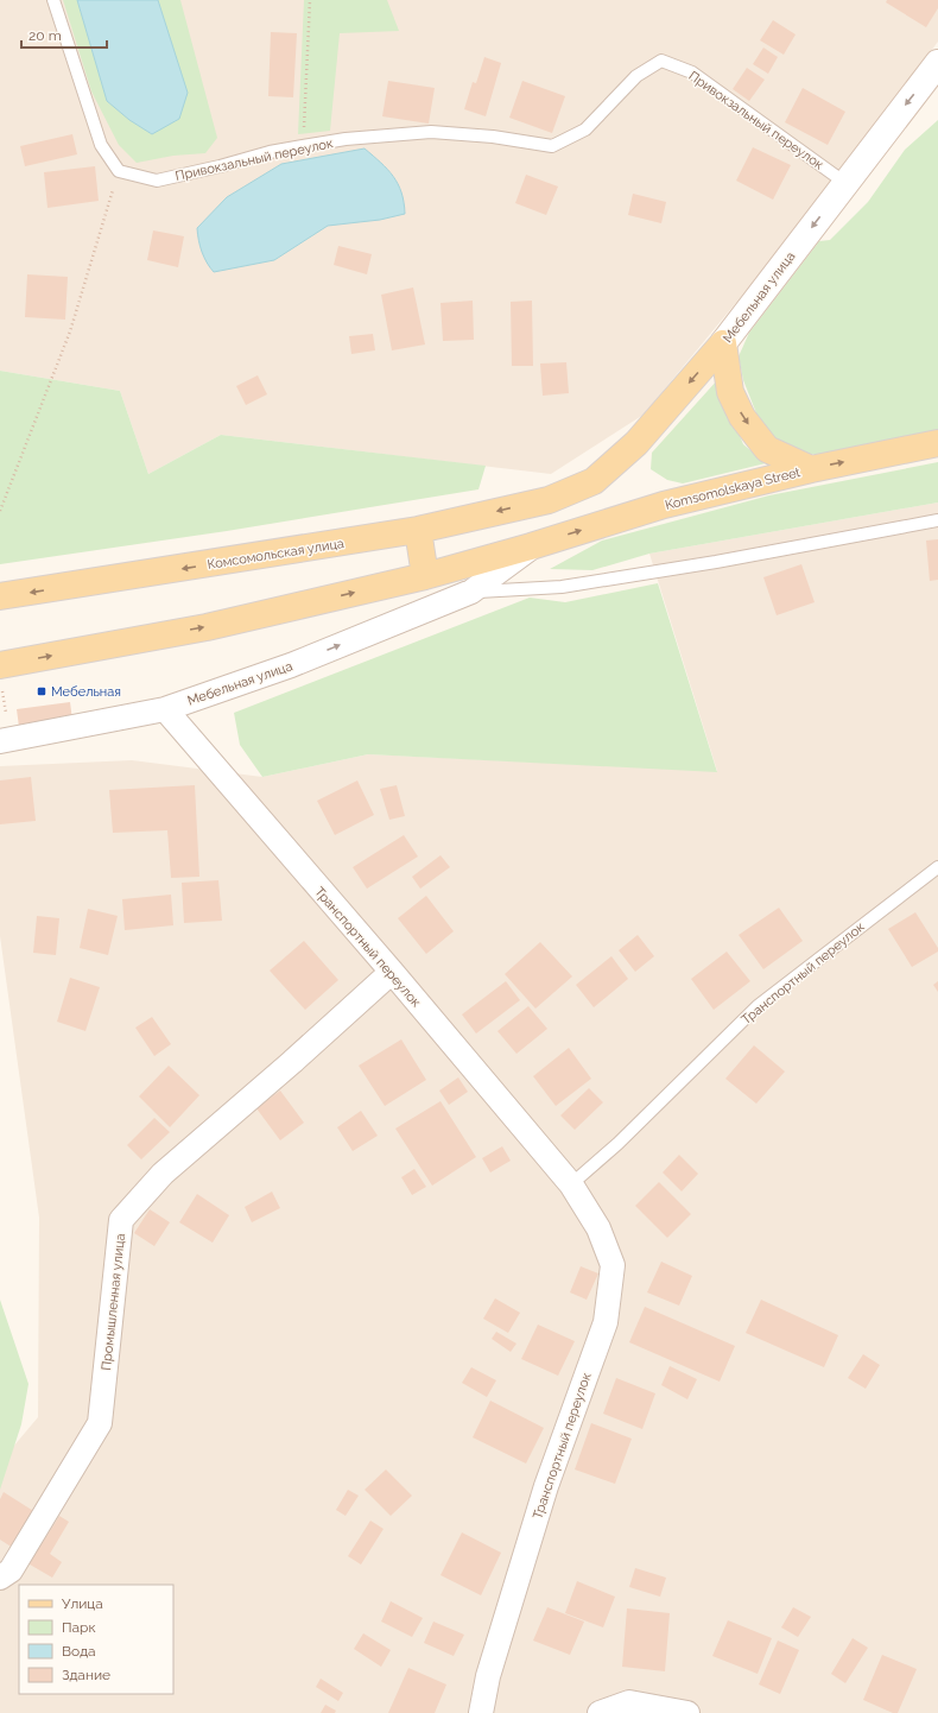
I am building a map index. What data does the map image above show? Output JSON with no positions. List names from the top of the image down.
{
  "streets": {
    "main road": ["Мебельная улица", "Komsomolskaya Street", "Комсомольская улица"],
    "street": ["Транспортный переулок", "Промышленная улица"],
    "lane": ["Привокзальный переулок"]
  },
  "crossings": [
    ["Привокзальный переулок", "Мебельная улица"],
    ["Мебельная улица", "Komsomolskaya Street"],
    ["Мебельная улица", "Комсомольская улица"],
    ["Мебельная улица", "Транспортный переулок"],
    ["Транспортный переулок", "Промышленная улица"]
  ],
  "one_way": ["Komsomolskaya Street"],
  "places": {
    "transit": ["Мебельная"]
  },
  "legend": [
    "Улица",
    "Парк",
    "Вода",
    "Здание"
  ],
  "scale_bar": "20 m"
}
